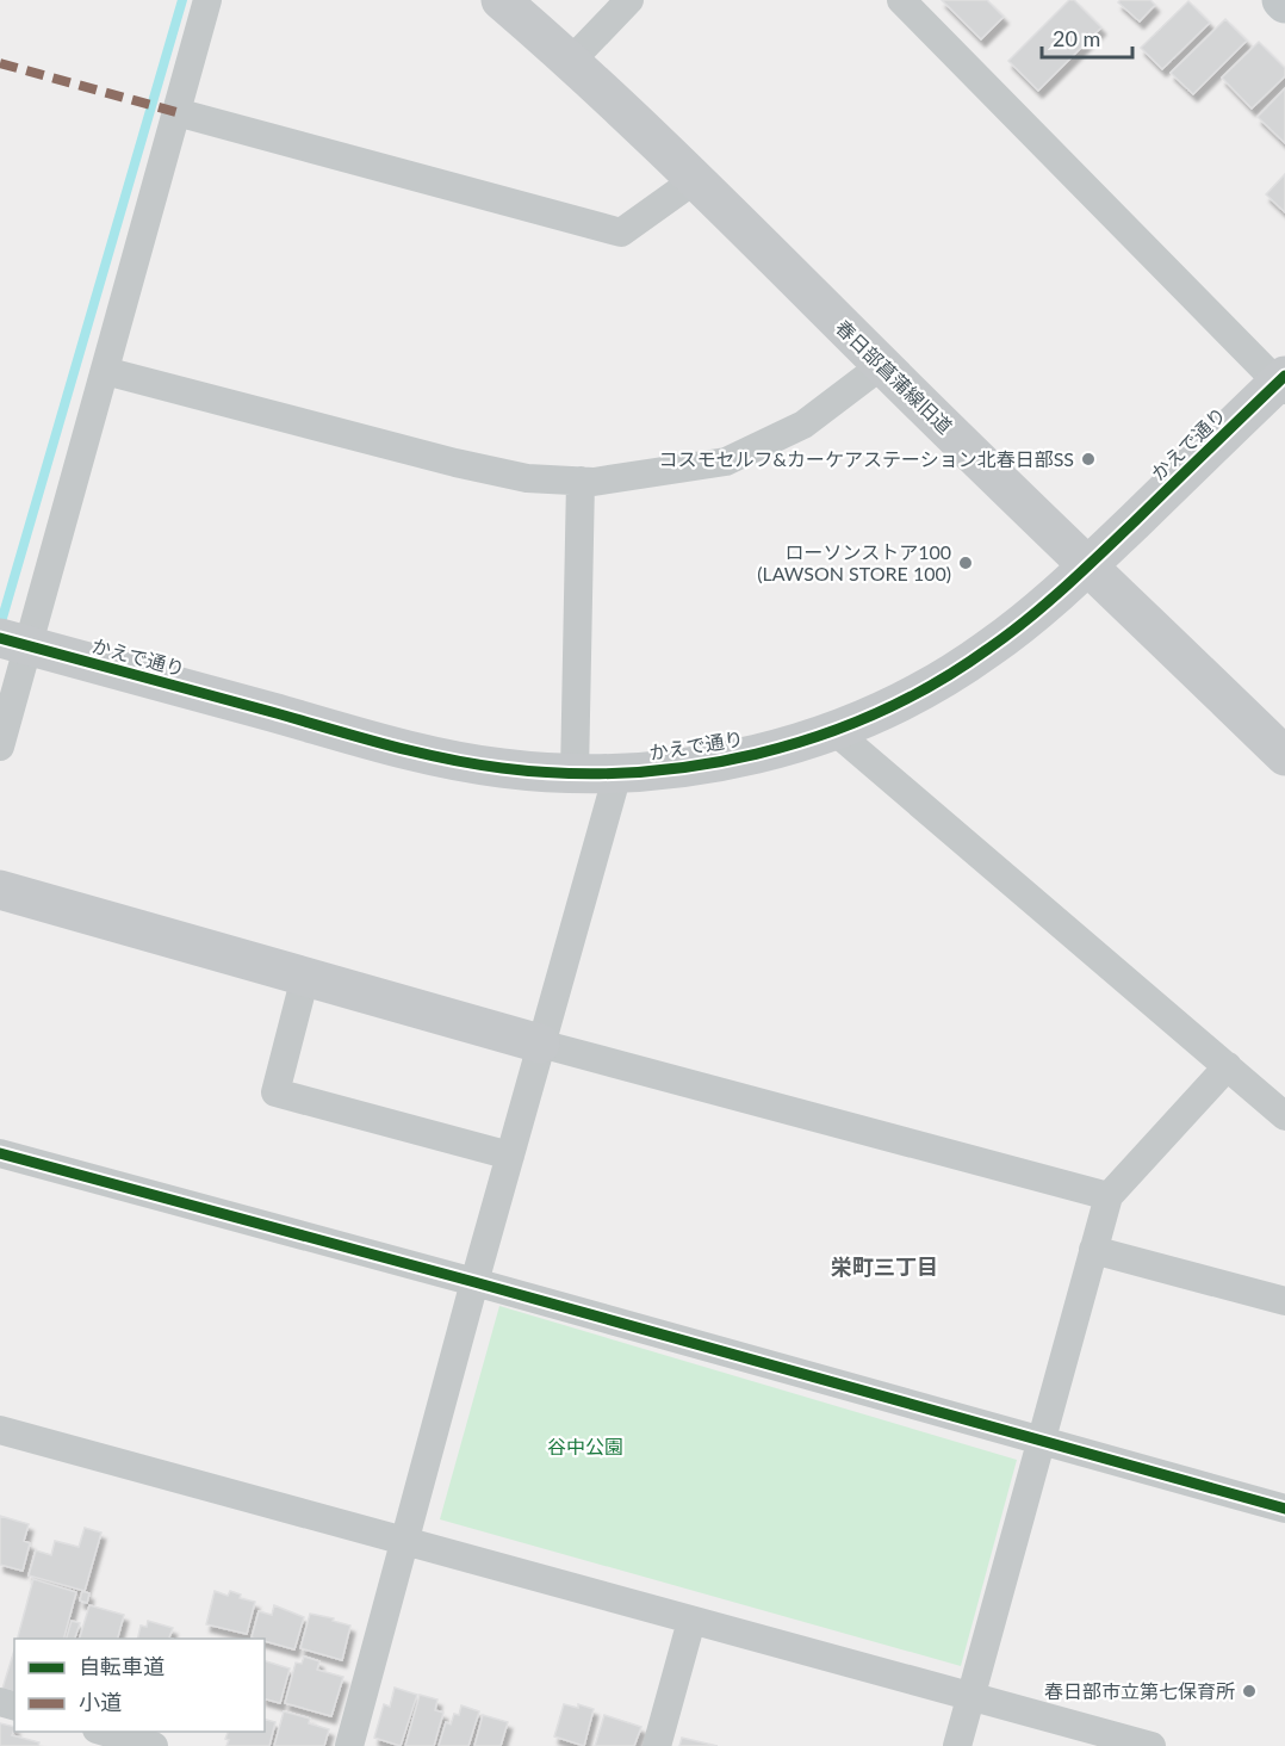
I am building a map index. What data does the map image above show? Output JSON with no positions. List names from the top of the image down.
{
  "streets": {
    "street": ["春日部菖蒲線旧道", "かえで通り"]
  },
  "crossings": [
    ["春日部菖蒲線旧道", "かえで通り"]
  ],
  "districts": ["栄町三丁目"],
  "parks": ["谷中公園"],
  "places": ["コスモセルフ&カーケアステーション北春日部SS", "ローソンストア100 (LAWSON STORE 100)", "春日部市立第七保育所"],
  "legend": ["自転車道", "小道"],
  "scale_bar": "20 m"
}
